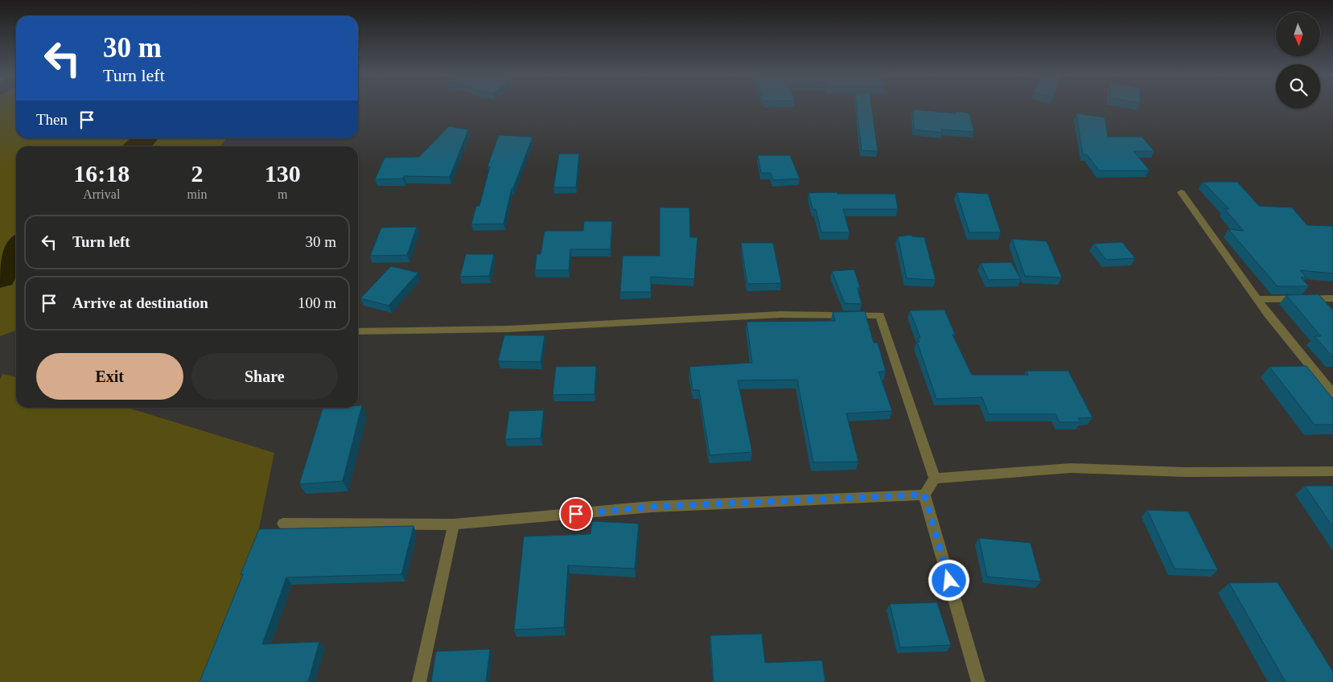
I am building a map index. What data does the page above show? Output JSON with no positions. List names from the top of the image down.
{
  "north": "bottom",
  "page": {
    "turn": ["30 m", "Turn left"],
    "then": "Then",
    "eta": [
      "16:18",
      "Arrival",
      "2",
      "min",
      "130",
      "m"
    ],
    "list": [
      {
        "name": "Turn left",
        "value": "30 m"
      },
      {
        "name": "Arrive at destination",
        "value": "100 m"
      }
    ],
    "buttons": ["Exit", "Share"]
  }
}
